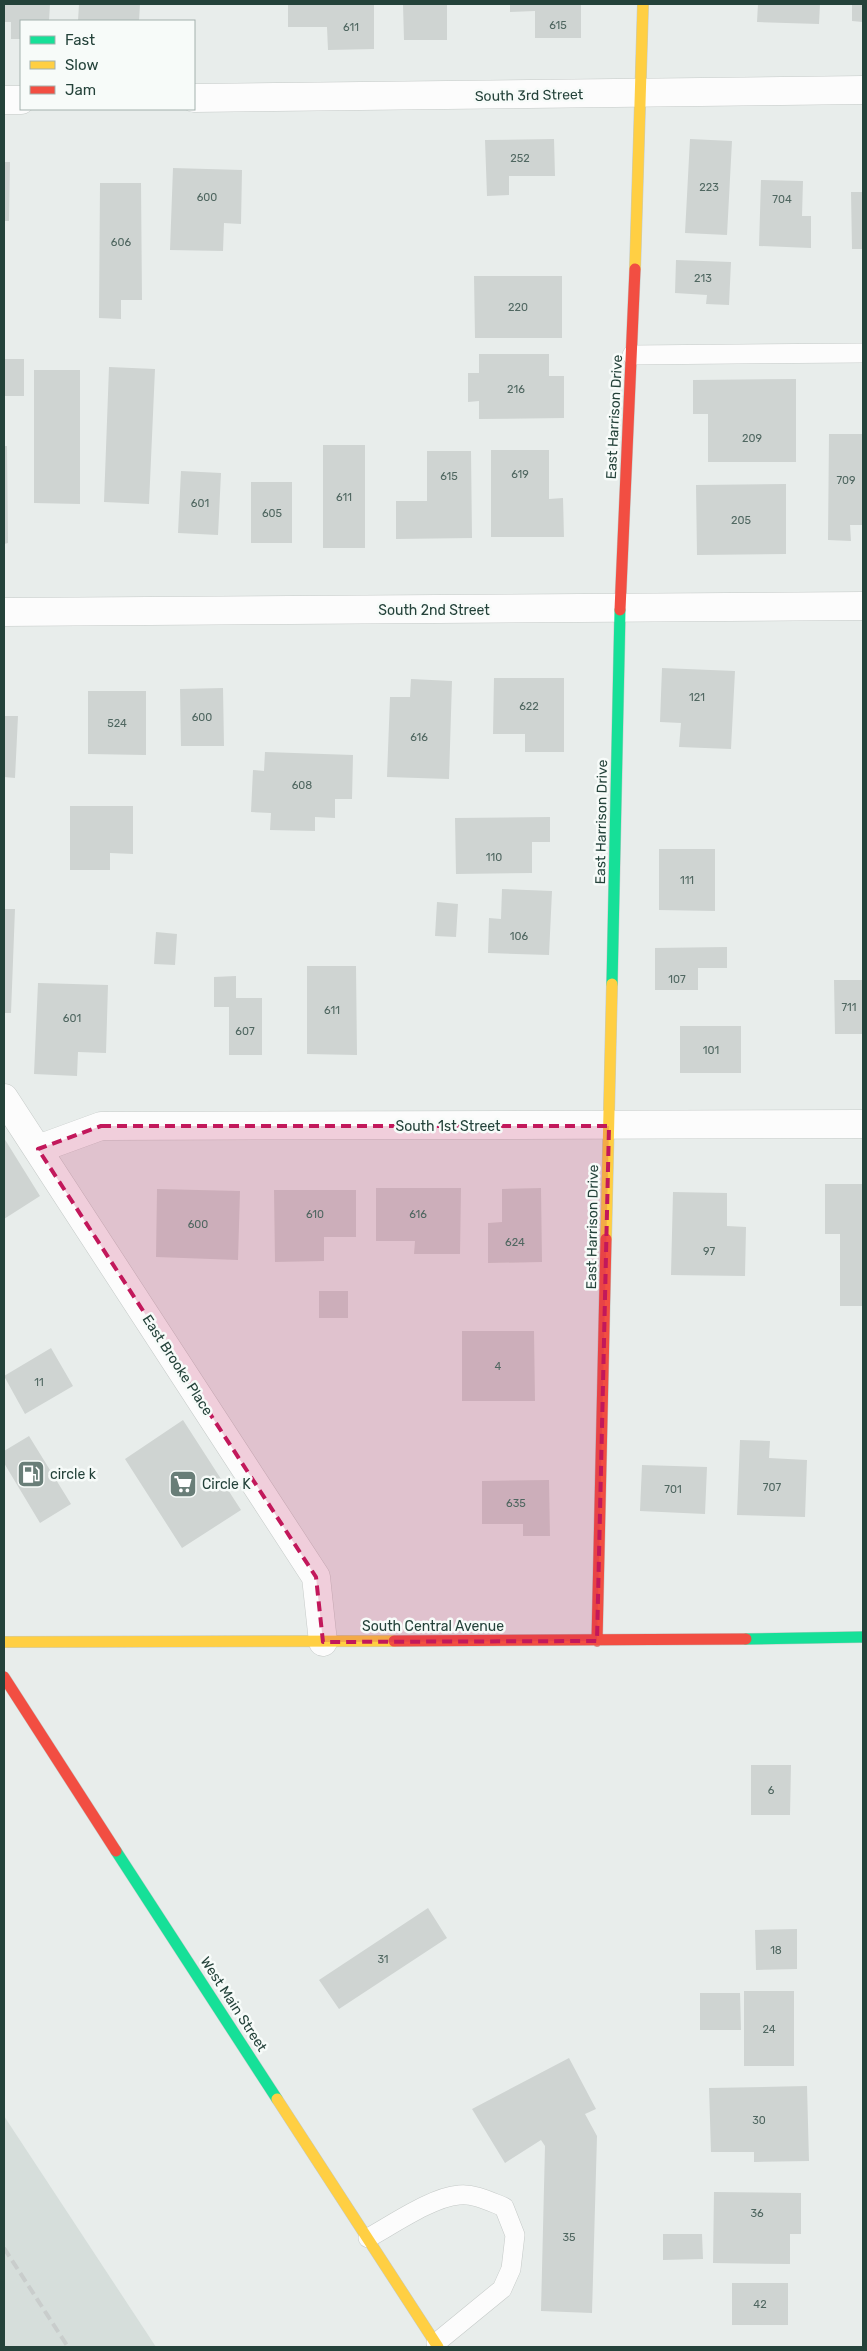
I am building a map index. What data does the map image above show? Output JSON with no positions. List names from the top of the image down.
{
  "streets": {
    "street": [
      "South 3rd Street",
      "East Harrison Drive",
      "South 2nd Street",
      "South 1st Street",
      "East Brooke Place",
      "South Central Avenue",
      "West Main Street"
    ]
  },
  "crossings": [
    ["South 3rd Street", "East Harrison Drive"],
    ["East Harrison Drive", "South 2nd Street"],
    ["East Harrison Drive", "South 1st Street"],
    ["East Harrison Drive", "South Central Avenue"],
    ["South 1st Street", "East Brooke Place"],
    ["East Brooke Place", "South Central Avenue"]
  ],
  "places": {
    "fuel station": ["circle k"],
    "supermarket": ["Circle K"]
  },
  "house_numbers": [
    "615",
    "611",
    "252",
    "223",
    "600",
    "704",
    "606",
    "213",
    "220",
    "216",
    "209",
    "619",
    "615",
    "709",
    "611",
    "601",
    "605",
    "205",
    "121",
    "622",
    "600",
    "524",
    "616",
    "608",
    "110",
    "111",
    "106",
    "107",
    "711",
    "611",
    "601",
    "607",
    "101",
    "610",
    "616",
    "600",
    "624",
    "97",
    "4",
    "11",
    "707",
    "701",
    "635",
    "6",
    "18",
    "31",
    "24",
    "30",
    "36",
    "35",
    "42"
  ],
  "legend": ["Fast", "Slow", "Jam"]
}
